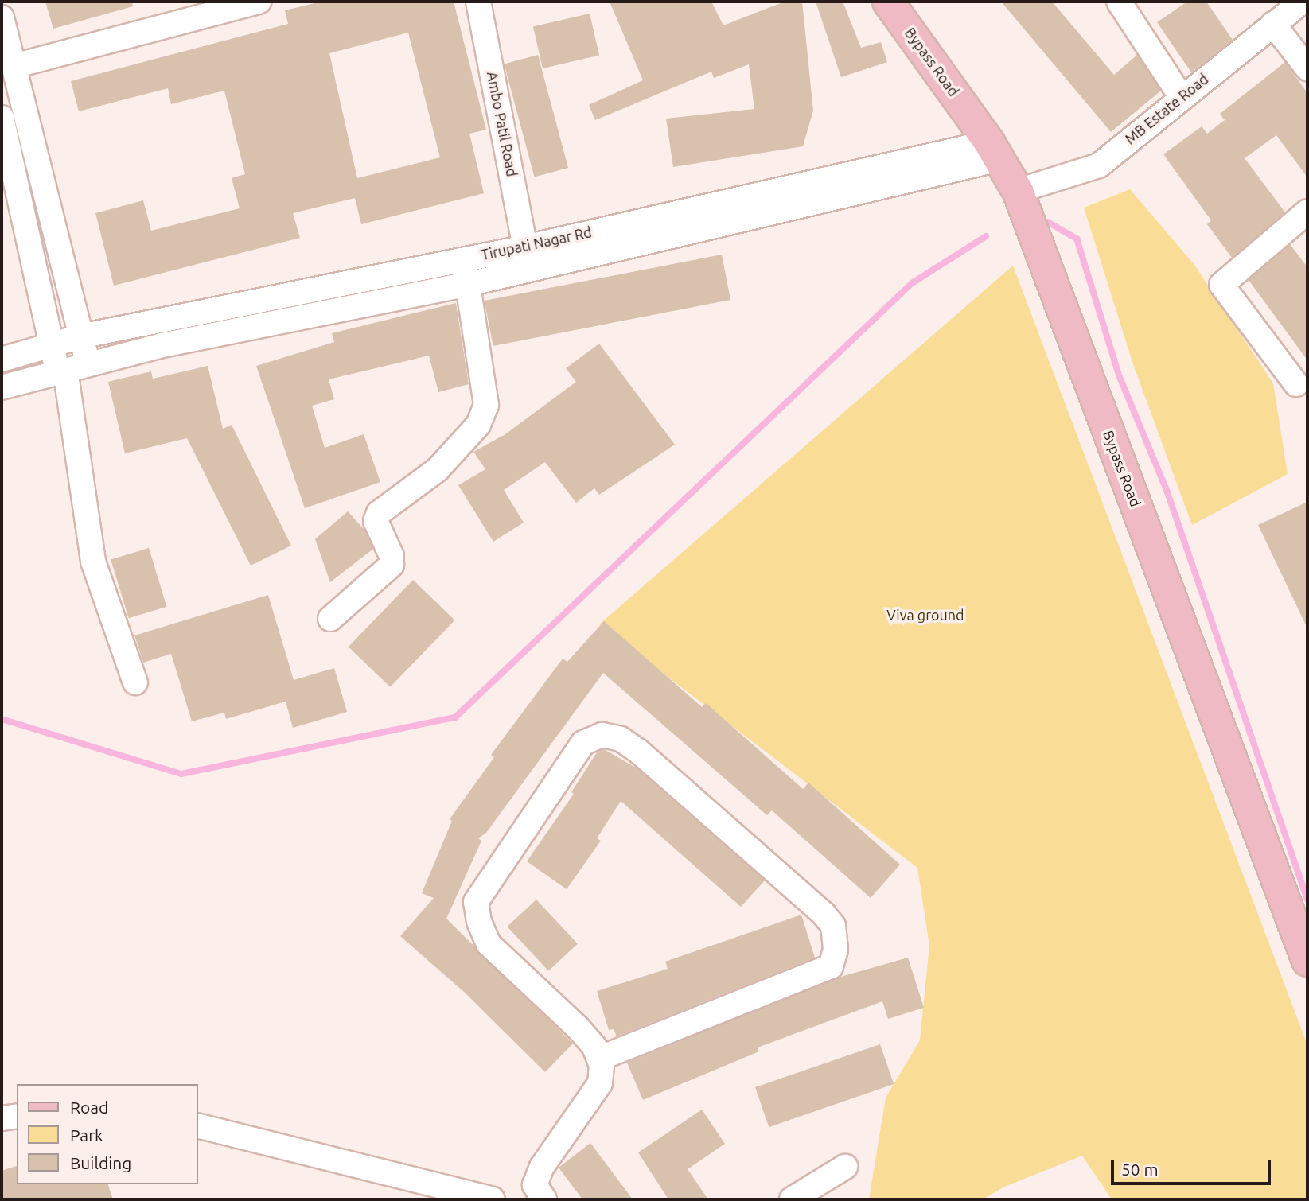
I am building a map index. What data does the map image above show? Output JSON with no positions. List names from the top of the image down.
{
  "streets": {
    "main road": ["Bypass Road"],
    "street": ["MB Estate Road", "Ambo Patil Road", "Tirupati Nagar Rd"]
  },
  "crossings": [
    ["Bypass Road", "MB Estate Road"],
    ["Bypass Road", "Tirupati Nagar Rd"],
    ["Ambo Patil Road", "Tirupati Nagar Rd"]
  ],
  "parks": ["Viva ground"],
  "legend": ["Road", "Park", "Building"],
  "scale_bar": "50 m"
}
